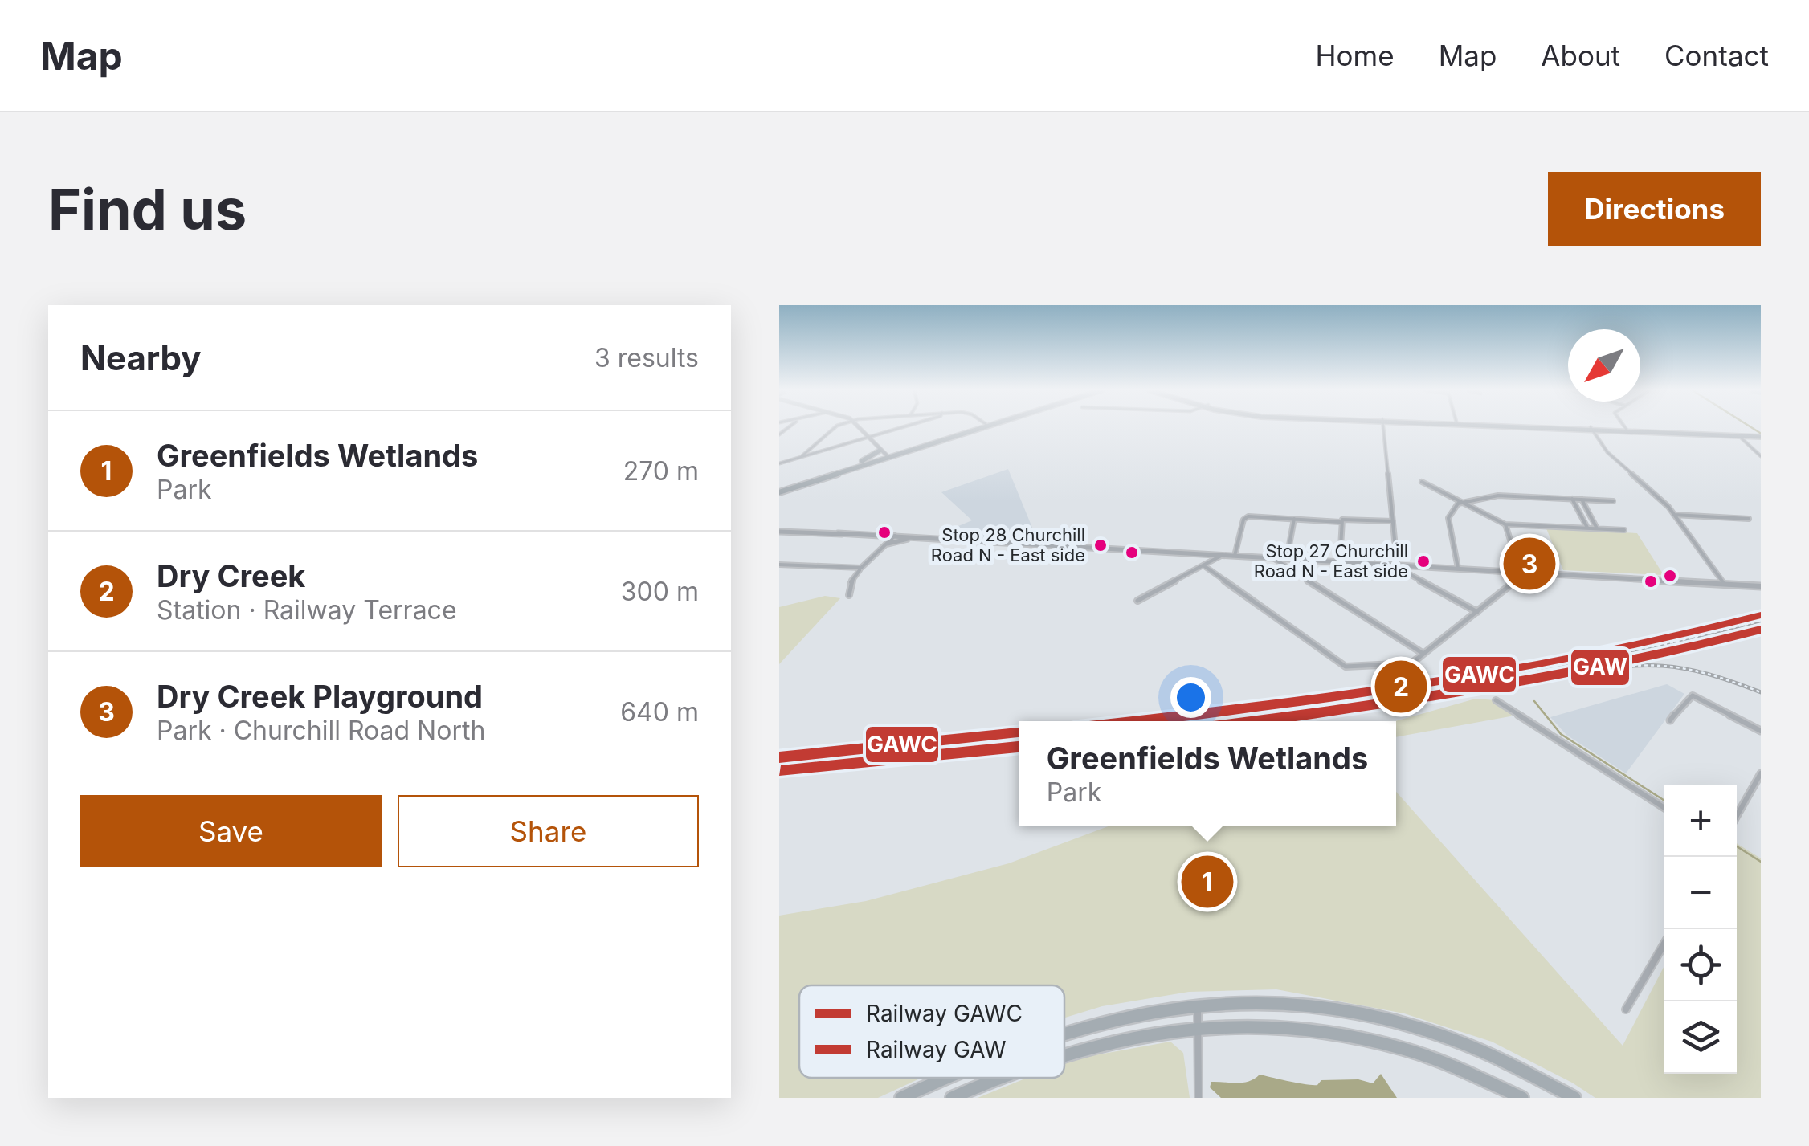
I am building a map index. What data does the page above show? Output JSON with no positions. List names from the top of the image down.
{
  "places": ["Stop 28 Churchill Road N - East side", "Stop 27 Churchill Road N - East side"],
  "lines": ["rail line GAWC", "rail line GAW"],
  "legend": ["Railway GAWC", "Railway GAW"],
  "north": "bottom left",
  "page": {
    "header": "Map",
    "nav": [
      "Home",
      "Map",
      "About",
      "Contact"
    ],
    "buttons": [
      "Directions",
      ["Save", "Share"]
    ],
    "title": "Find us",
    "heading": ["Nearby", "3 results"],
    "list": [
      {
        "mark": "1",
        "name": "Greenfields Wetlands",
        "note": "Park",
        "value": "270 m"
      },
      {
        "mark": "2",
        "name": "Dry Creek",
        "note": "Station · Railway Terrace",
        "value": "300 m"
      },
      {
        "mark": "3",
        "name": "Dry Creek Playground",
        "note": "Park · Churchill Road North",
        "value": "640 m"
      }
    ],
    "pins": ["3", "2", "1"],
    "popup": ["Greenfields Wetlands", "Park"],
    "map_buttons": ["+", "−"]
  }
}
